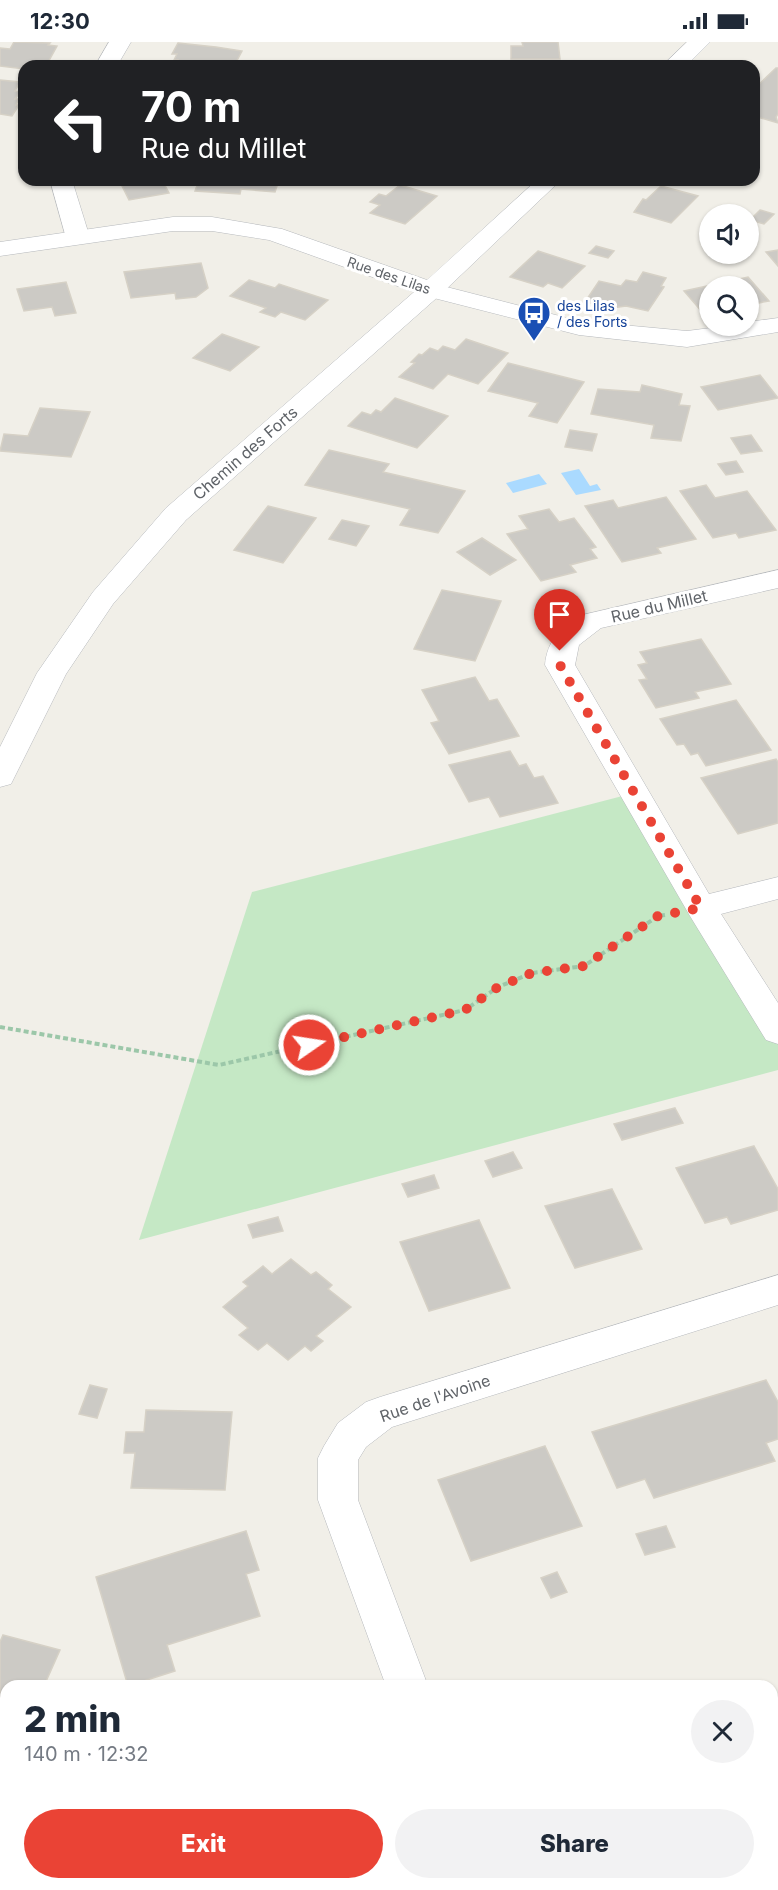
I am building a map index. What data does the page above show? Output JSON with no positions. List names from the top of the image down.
{
  "streets": {
    "street": [
      "Rue des Lilas",
      "Chemin des Forts",
      "Rue du Millet",
      "Rue de l'Avoine"
    ]
  },
  "crossings": [
    ["Rue des Lilas", "Chemin des Forts"]
  ],
  "places": {
    "bus stop": ["des Lilas / des Forts"]
  },
  "page": {
    "status": "12:30",
    "turn": ["70 m", "Rue du Millet"],
    "heading": ["2 min", "140 m · 12:32"],
    "buttons": ["Exit", "Share"]
  }
}
